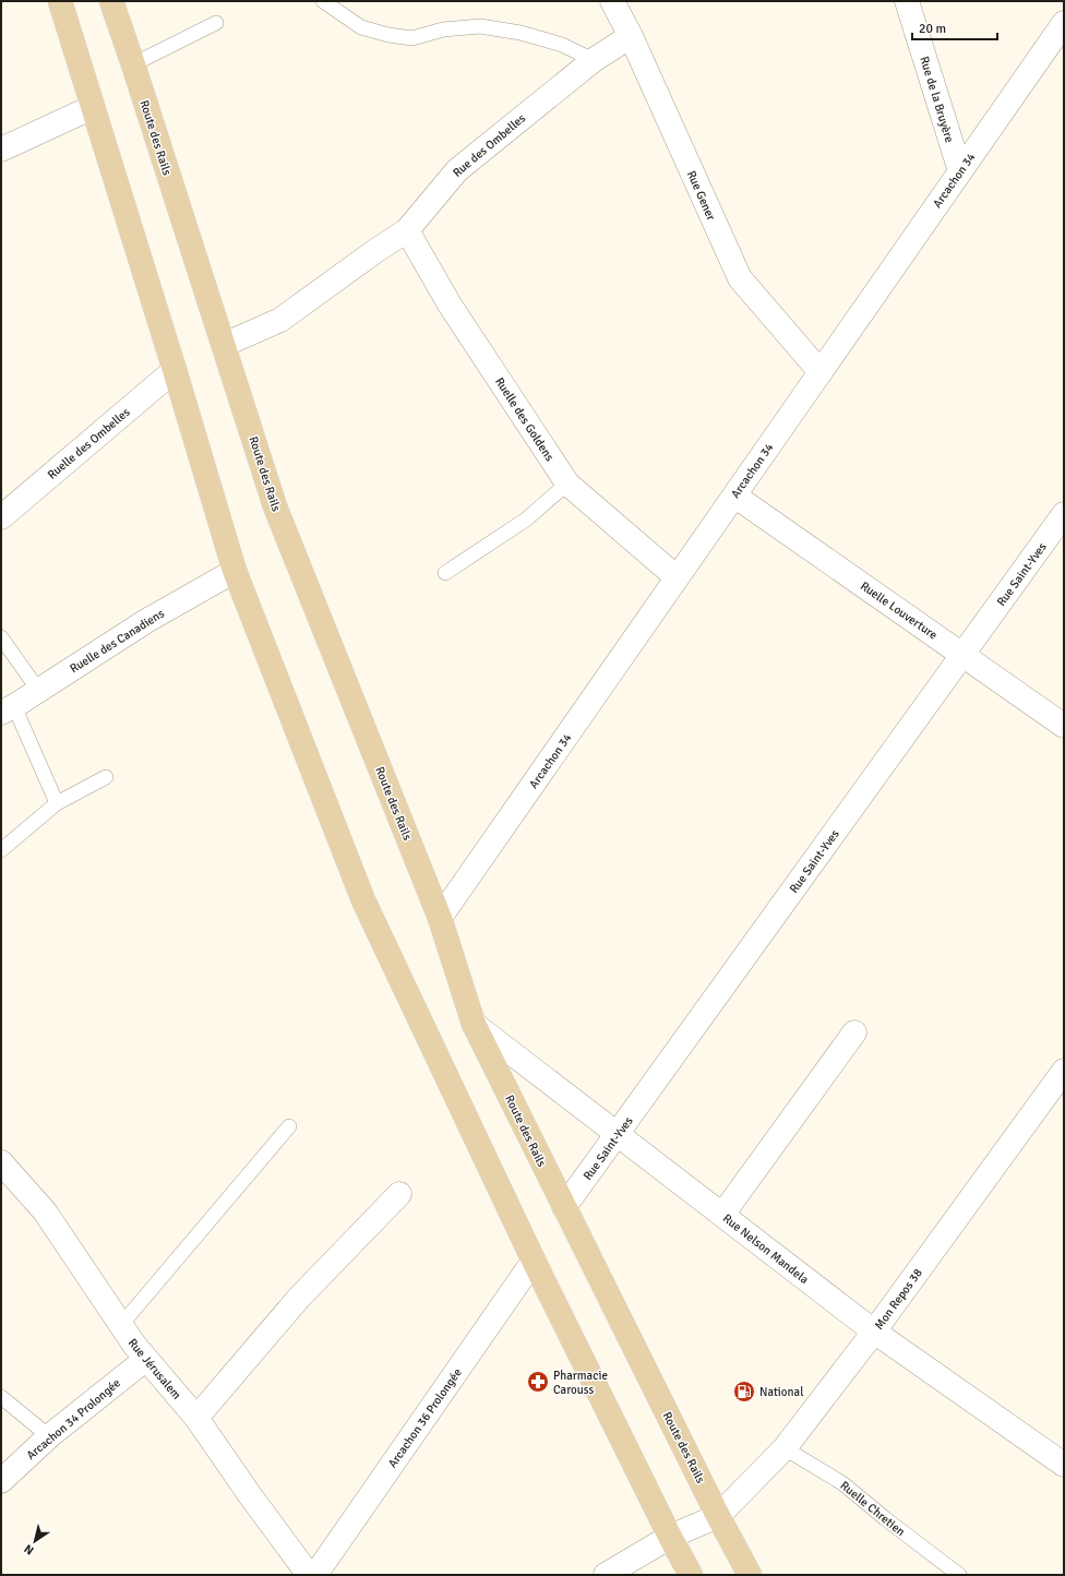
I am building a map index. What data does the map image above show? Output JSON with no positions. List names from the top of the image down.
{
  "streets": {
    "main road": ["Route des Rails"],
    "street": [
      "Rue de la Bruyère",
      "Rue des Ombelles",
      "Arcachon 34",
      "Rue Gener",
      "Ruelle des Goldens",
      "Ruelle des Ombelles",
      "Rue Saint-Yves",
      "Ruelle Louverture",
      "Ruelle des Canadiens",
      "Rue Nelson Mandela",
      "Mon Repos 38",
      "Rue Jérusalem",
      "Arcachon 36 Prolongée",
      "Arcachon 34 Prolongée"
    ],
    "lane": ["Ruelle Chretien"]
  },
  "crossings": [
    ["Rue de la Bruyère", "Arcachon 34"],
    ["Route des Rails", "Rue des Ombelles"],
    ["Route des Rails", "Arcachon 34"],
    ["Route des Rails", "Rue Saint-Yves"],
    ["Route des Rails", "Rue Nelson Mandela"],
    ["Route des Rails", "Mon Repos 38"],
    ["Rue des Ombelles", "Rue Gener"],
    ["Rue des Ombelles", "Ruelle des Goldens"],
    ["Arcachon 34", "Rue Gener"],
    ["Arcachon 34", "Ruelle des Goldens"],
    ["Arcachon 34", "Ruelle Louverture"],
    ["Rue Saint-Yves", "Ruelle Louverture"],
    ["Rue Saint-Yves", "Rue Nelson Mandela"],
    ["Rue Nelson Mandela", "Mon Repos 38"],
    ["Mon Repos 38", "Ruelle Chretien"],
    ["Rue Jérusalem", "Arcachon 34 Prolongée"]
  ],
  "places": {
    "pharmacy": ["Pharmacie Carouss"],
    "fuel station": ["National"]
  },
  "scale_bar": "20 m",
  "north": "bottom left"
}
